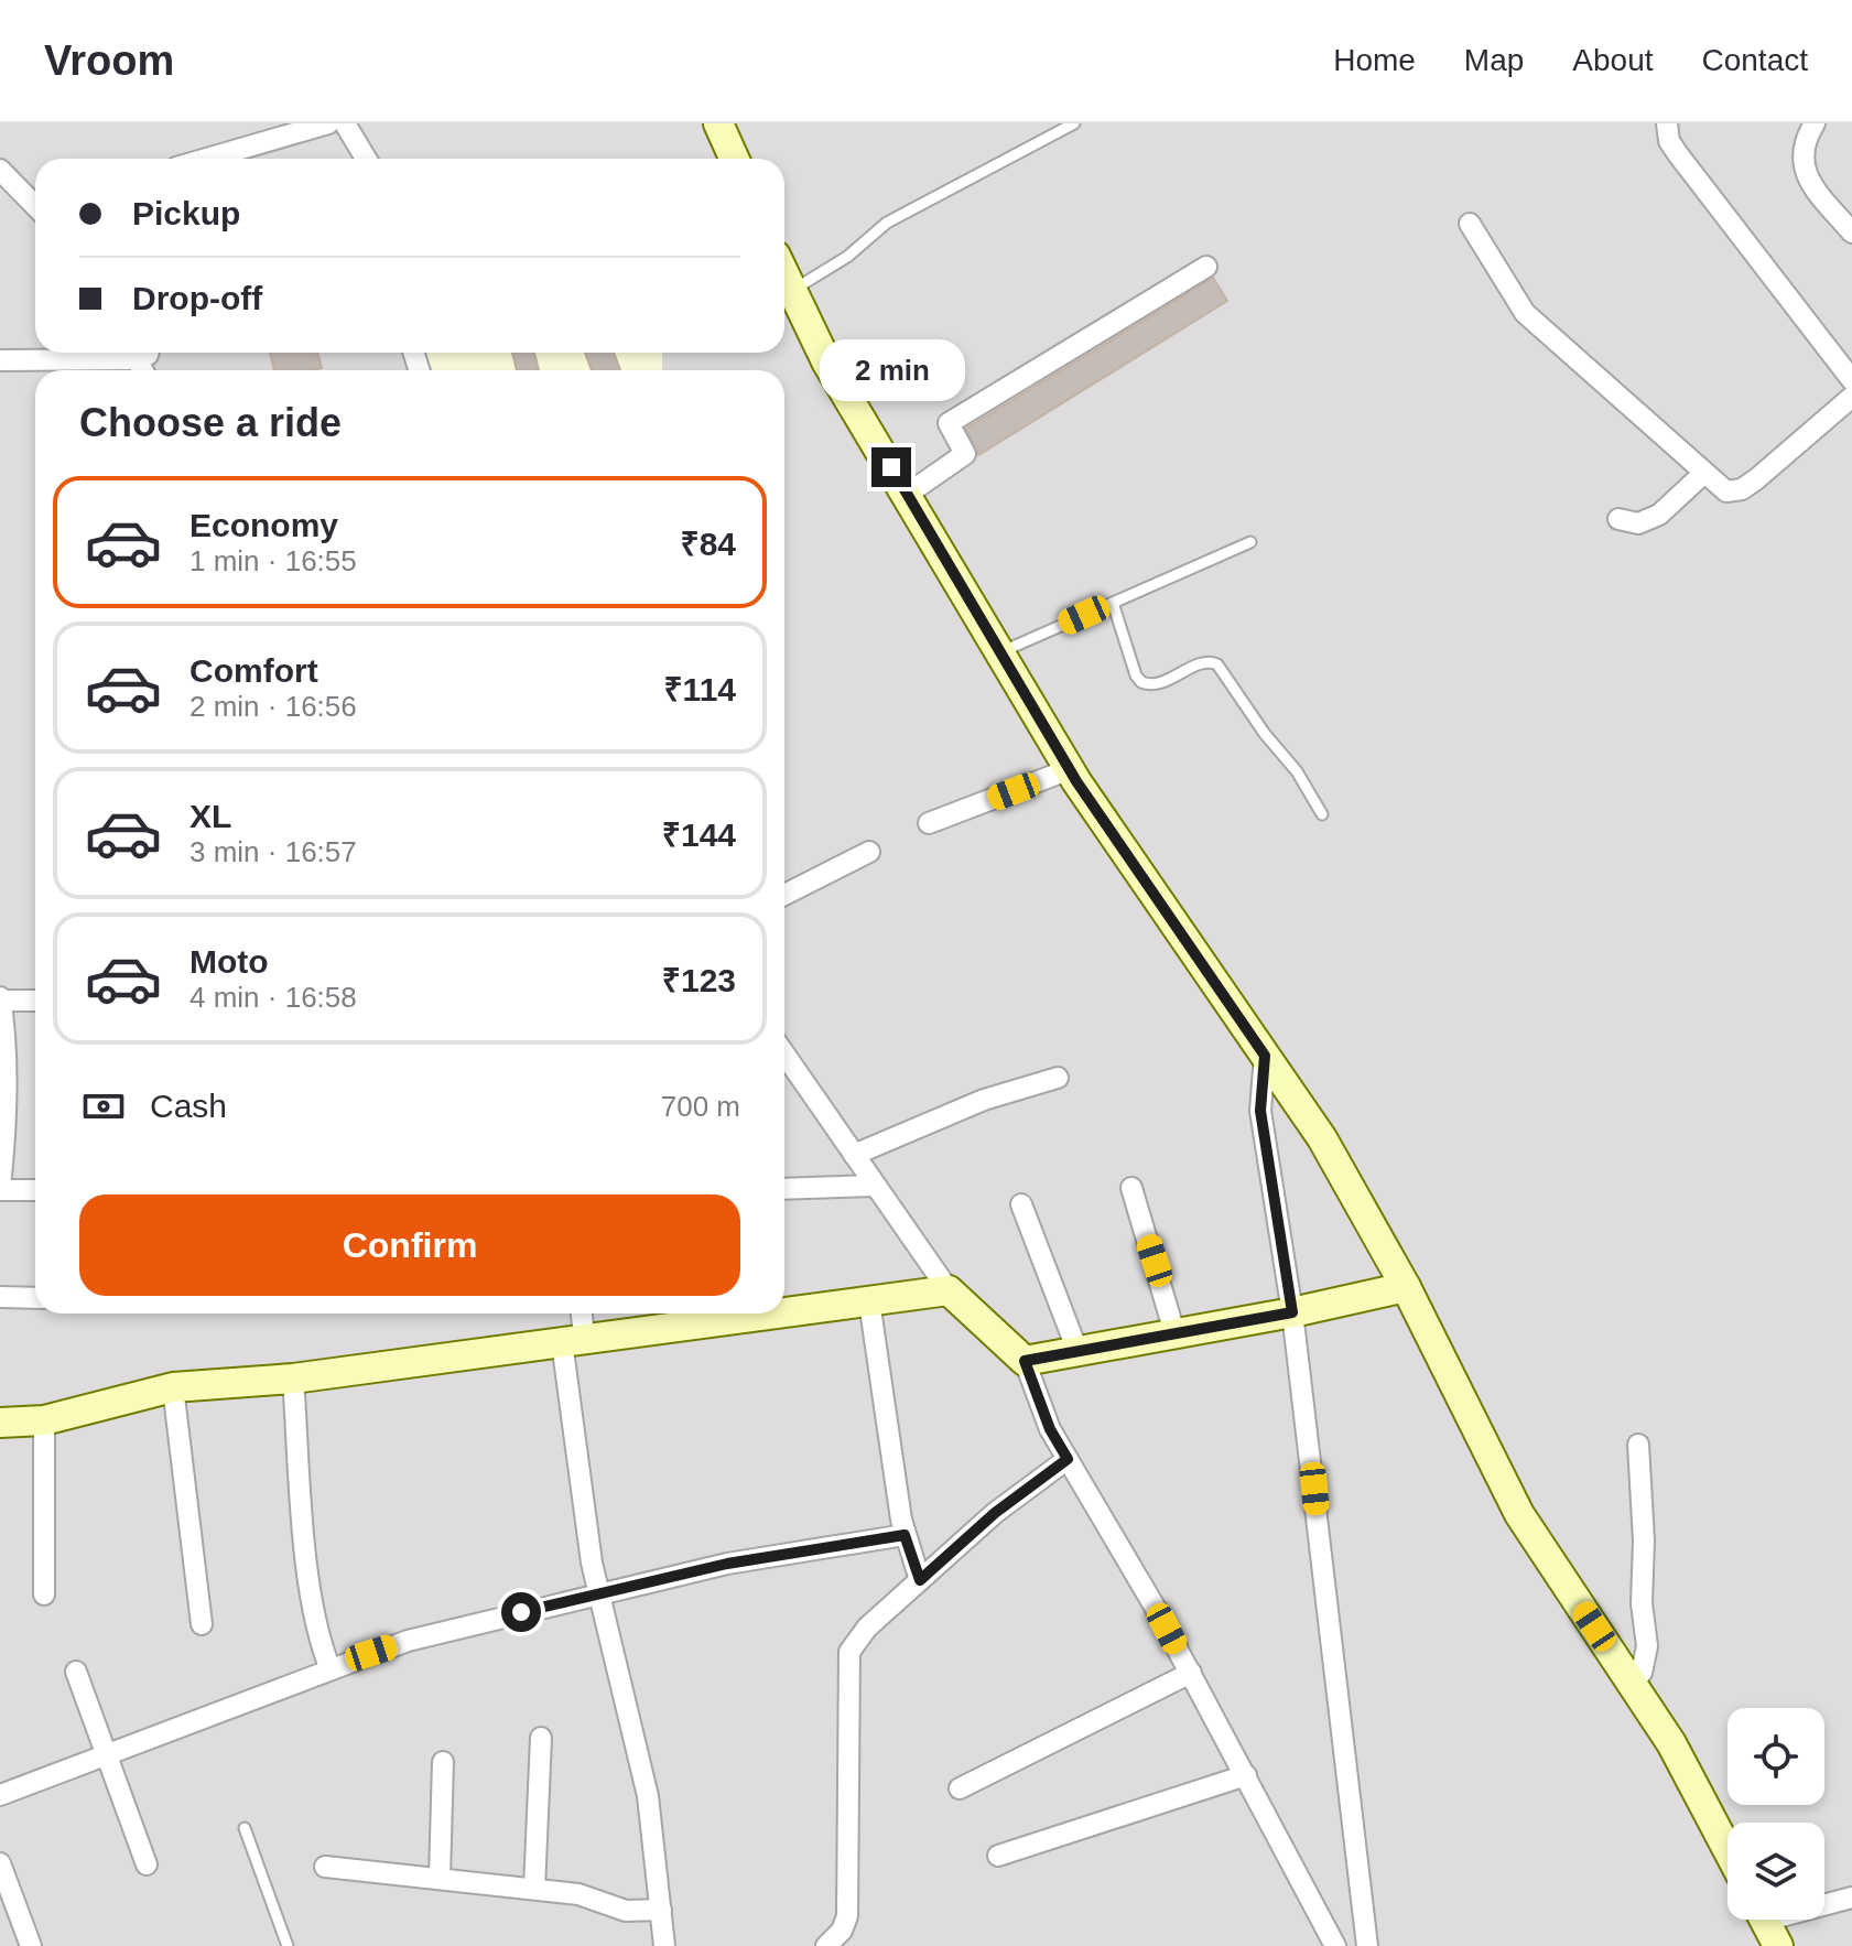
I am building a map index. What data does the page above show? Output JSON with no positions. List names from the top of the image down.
{
  "page": {
    "header": "Vroom",
    "nav": [
      "Home",
      "Map",
      "About",
      "Contact"
    ],
    "banner": ["Pickup", "Drop-off"],
    "bubble": "2 min",
    "heading": "Choose a ride",
    "list": [
      {
        "name": "Economy",
        "note": "1 min · 16:55",
        "value": "₹84"
      },
      {
        "name": "Comfort",
        "note": "2 min · 16:56",
        "value": "₹114"
      },
      {
        "name": "XL",
        "note": "3 min · 16:57",
        "value": "₹144"
      },
      {
        "name": "Moto",
        "note": "4 min · 16:58",
        "value": "₹123"
      }
    ],
    "pay": ["Cash", "700 m"],
    "buttons": "Confirm"
  }
}
